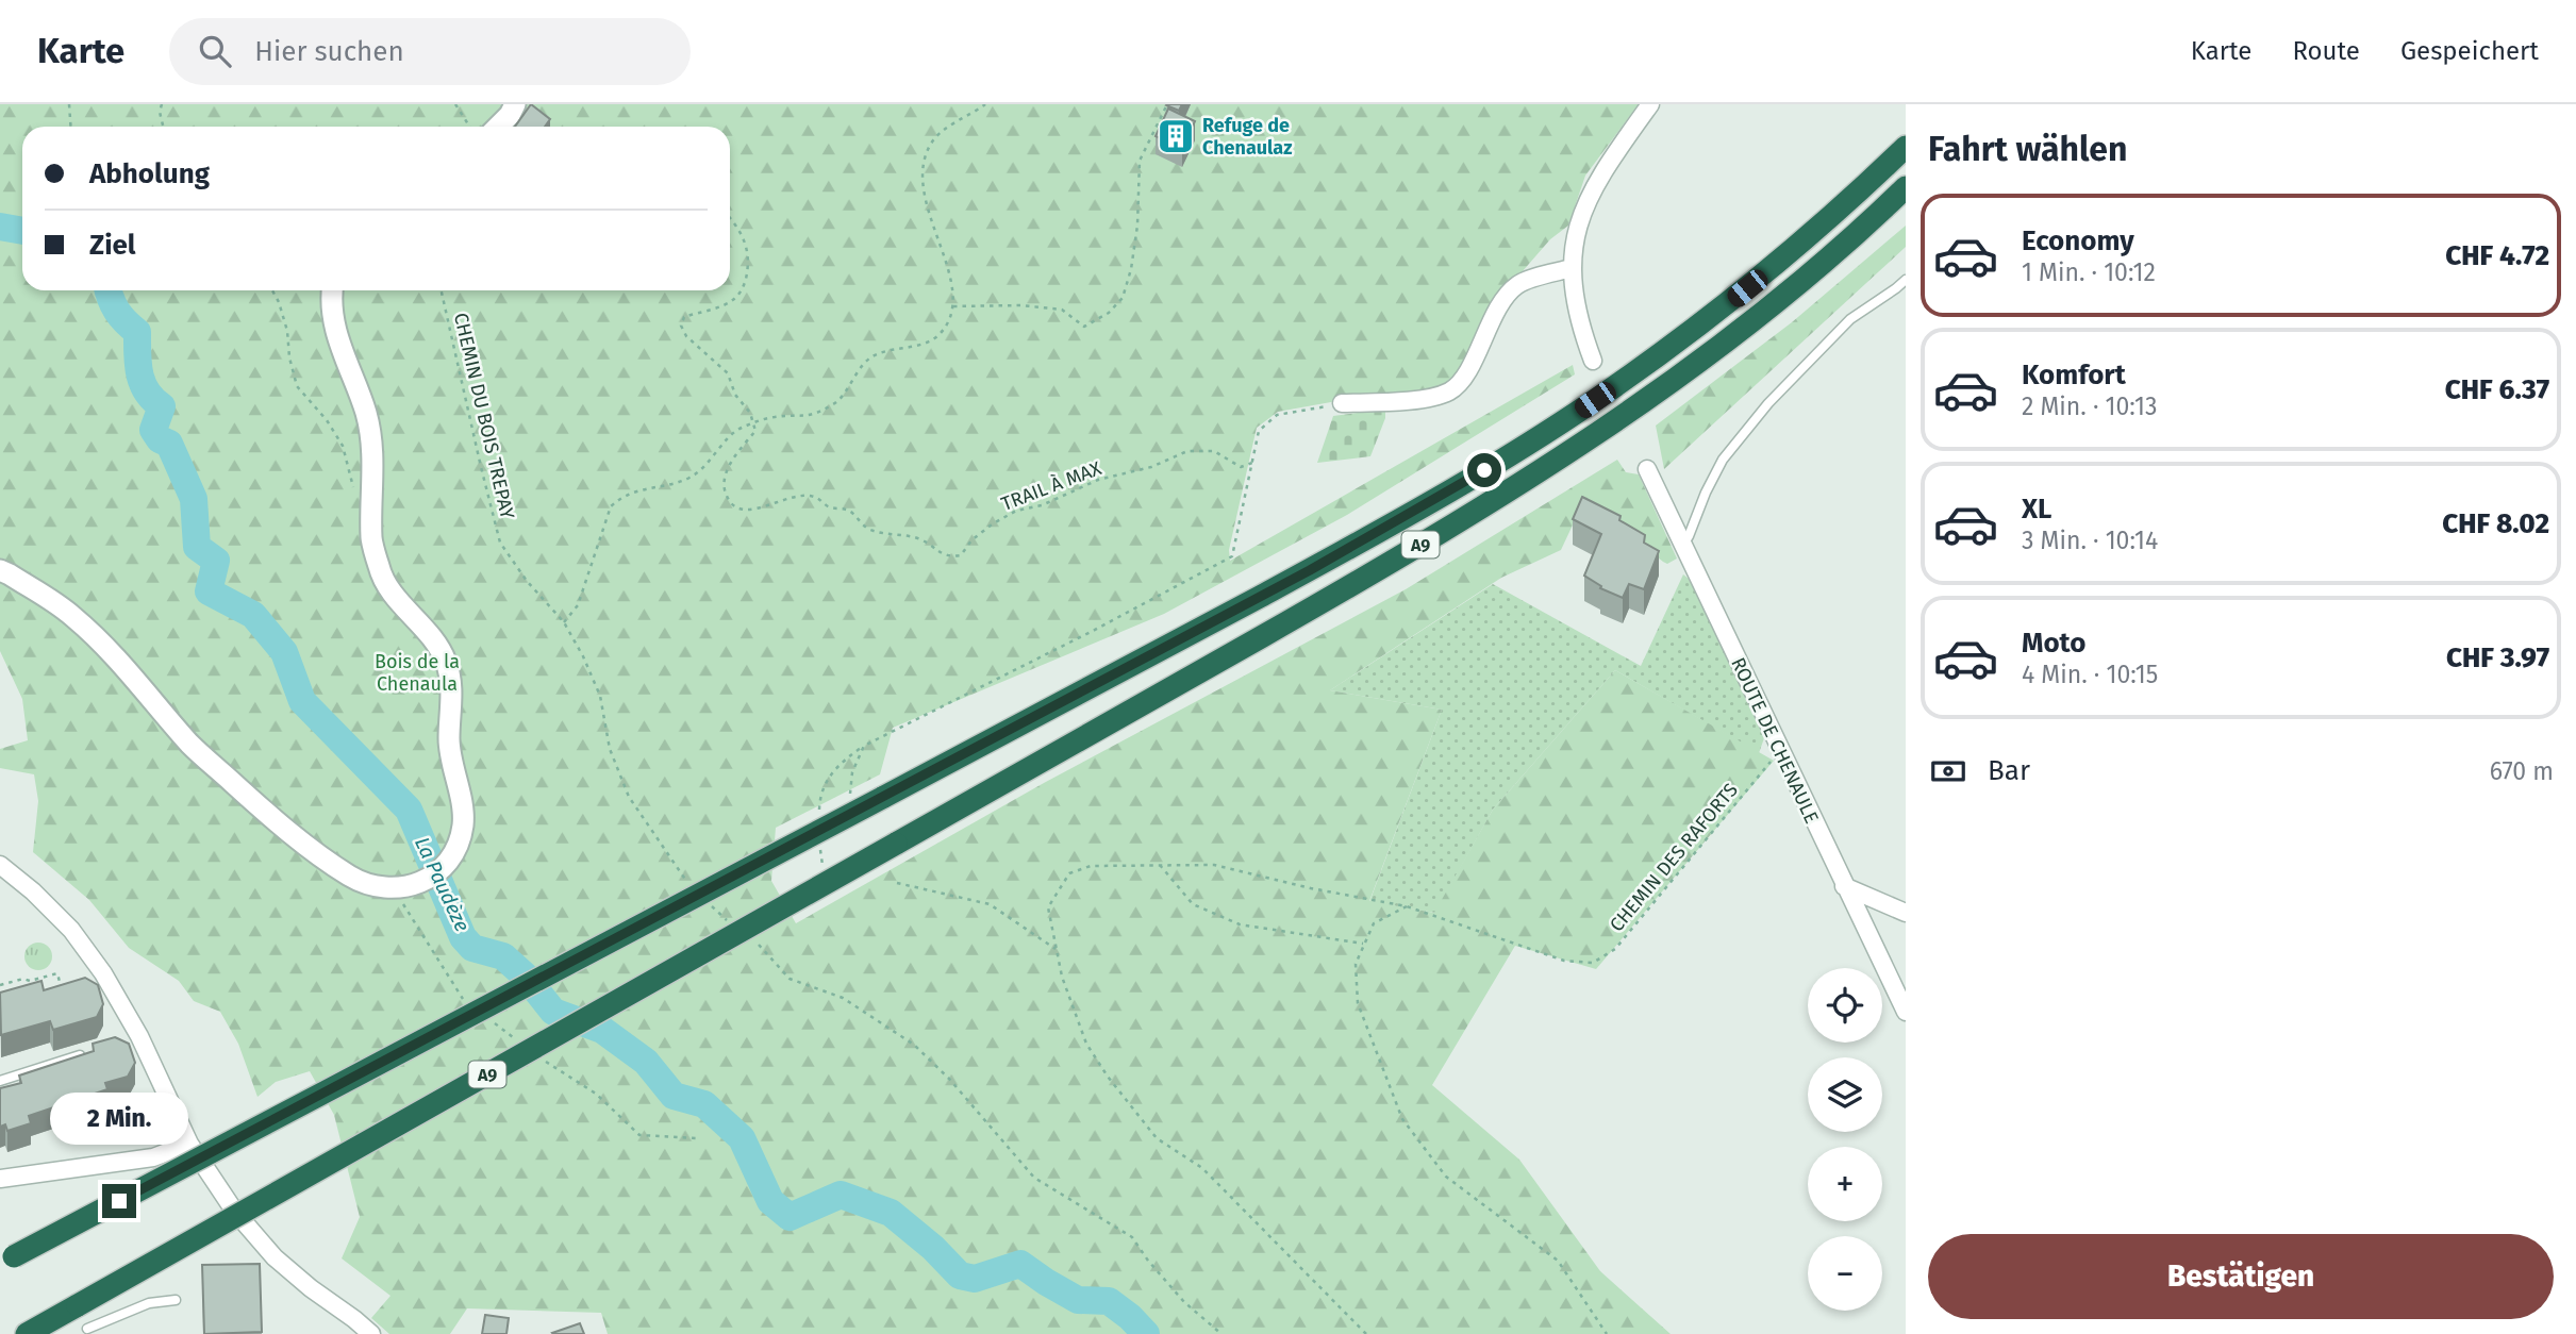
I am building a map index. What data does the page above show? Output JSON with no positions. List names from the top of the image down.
{
  "streets": {
    "highway": ["A9"],
    "street": ["ROUTE DE CHENAULE"],
    "path": ["CHEMIN DU BOIS TREPAY", "TRAIL À MAX", "CHEMIN DES RAFORTS"]
  },
  "crossings": [
    ["ROUTE DE CHENAULE", "CHEMIN DES RAFORTS"]
  ],
  "water": ["La Paudèze"],
  "parks": ["Bois de la Chenaula"],
  "places": {
    "building": ["Refuge de Chenaulaz"]
  },
  "page": {
    "header": "Karte",
    "search": "Hier suchen",
    "nav": ["Karte", "Route", "Gespeichert"],
    "heading": "Fahrt wählen",
    "banner": ["Abholung", "Ziel"],
    "list": [
      {
        "name": "Economy",
        "note": "1 Min. · 10:12",
        "value": "CHF 4.72"
      },
      {
        "name": "Komfort",
        "note": "2 Min. · 10:13",
        "value": "CHF 6.37"
      },
      {
        "name": "XL",
        "note": "3 Min. · 10:14",
        "value": "CHF 8.02"
      },
      {
        "name": "Moto",
        "note": "4 Min. · 10:15",
        "value": "CHF 3.97"
      }
    ],
    "pay": ["Bar", "670 m"],
    "map_buttons": ["+", "−"],
    "bubble": "2 Min.",
    "buttons": "Bestätigen"
  }
}
